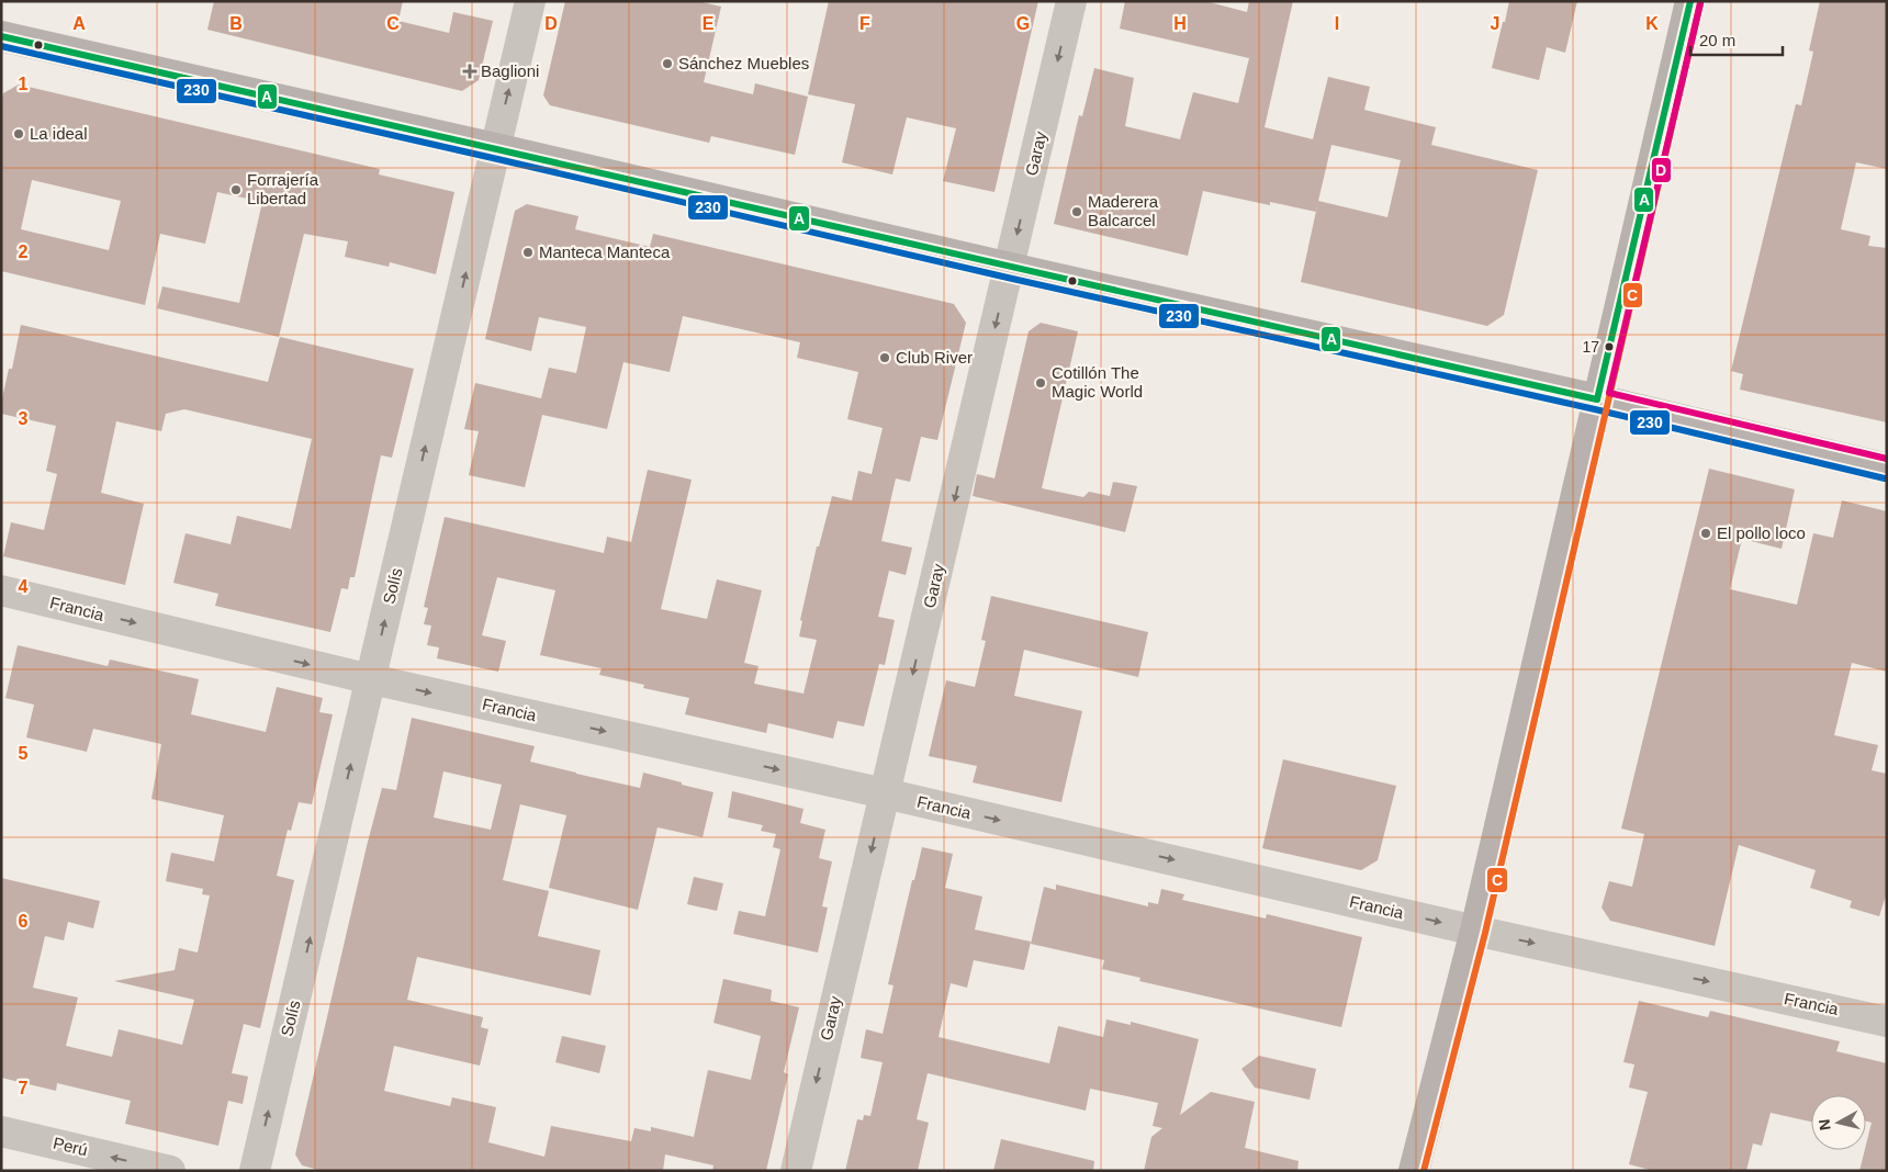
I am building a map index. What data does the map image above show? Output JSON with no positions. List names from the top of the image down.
{
  "streets": {
    "street": [
      "Garay",
      "Solís",
      "Francia",
      "Perú"
    ]
  },
  "crossings": [
    ["Garay", "Francia"],
    ["Solís", "Francia"]
  ],
  "one_way": [
    "Garay",
    "Solís",
    "Francia",
    "Perú"
  ],
  "places": {
    "other": [
      "Sánchez Muebles",
      "La ideal",
      "Forrajería Libertad",
      "Maderera Balcarcel",
      "Manteca Manteca",
      "17",
      "Club River",
      "Cotillón The Magic World",
      "El pollo loco"
    ],
    "health": ["Baglioni"]
  },
  "lines": [
    "transit line A",
    "transit line C",
    "transit line D",
    "transit line 230"
  ],
  "scale_bar": "20 m",
  "north": "left",
  "grid": {
    "columns": [
      "A",
      "B",
      "C",
      "D",
      "E",
      "F",
      "G",
      "H",
      "I",
      "J",
      "K"
    ],
    "rows": [
      "1",
      "2",
      "3",
      "4",
      "5",
      "6",
      "7"
    ]
  }
}
